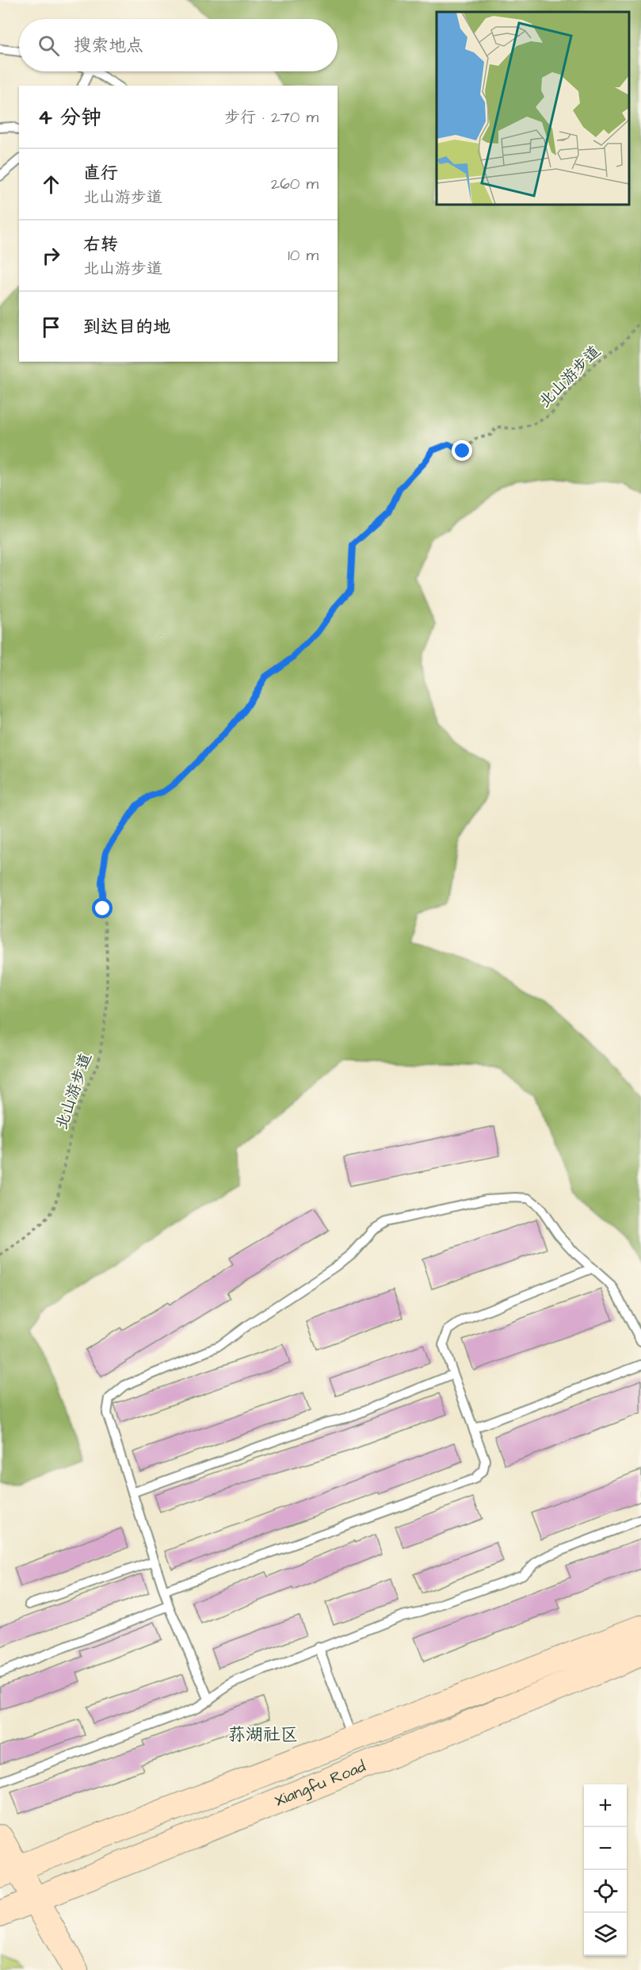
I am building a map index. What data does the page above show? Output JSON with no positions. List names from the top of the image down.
{
  "streets": {
    "main road": ["Xiangfu Road"],
    "path": ["北山游步道"]
  },
  "districts": ["荪湖社区"],
  "page": {
    "search": "搜索地点",
    "heading": ["4 分钟", "步行 · 270 m"],
    "list": [
      ["直行", "北山游步道", "260 m"],
      ["右转", "北山游步道", "10 m"],
      "到达目的地"
    ],
    "map_buttons": ["+", "−"]
  }
}
